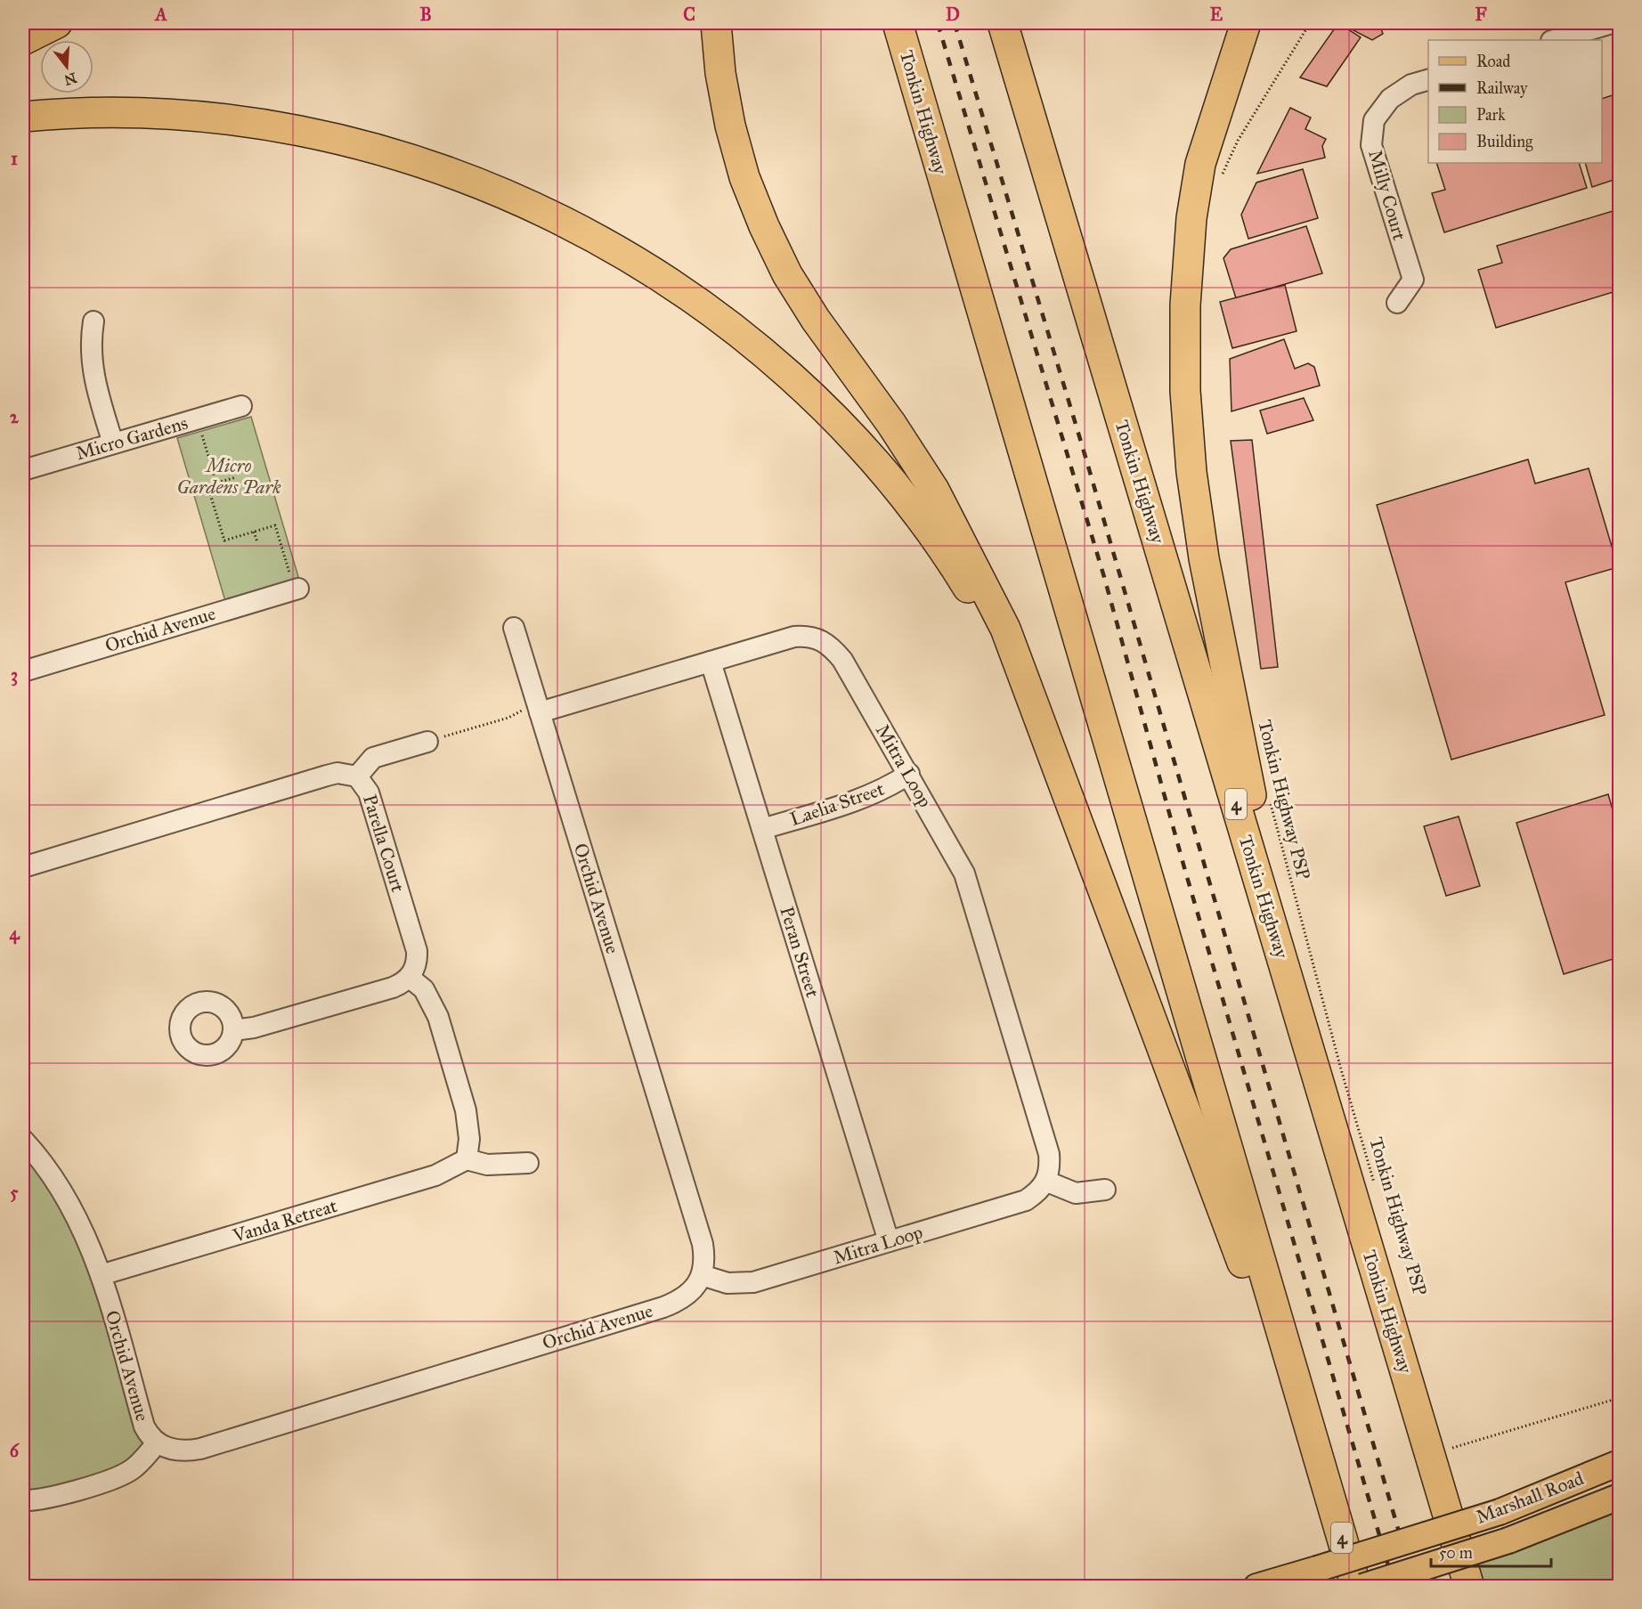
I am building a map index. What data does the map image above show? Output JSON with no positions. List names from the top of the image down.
{
  "streets": {
    "highway": ["Tonkin Highway", "4"],
    "main road": ["Marshall Road"],
    "street": [
      "Milly Court",
      "Micro Gardens",
      "Orchid Avenue",
      "Mitra Loop",
      "Laelia Street",
      "Parella Court",
      "Peran Street",
      "Vanda Retreat"
    ],
    "path": ["Tonkin Highway PSP"]
  },
  "crossings": [
    ["Orchid Avenue", "Mitra Loop"],
    ["Orchid Avenue", "Vanda Retreat"],
    ["Mitra Loop", "Laelia Street"],
    ["Mitra Loop", "Peran Street"],
    ["Laelia Street", "Peran Street"]
  ],
  "parks": ["Micro Gardens Park"],
  "legend": [
    "Road",
    "Railway",
    "Park",
    "Building"
  ],
  "scale_bar": "50 m",
  "north": "bottom",
  "grid": {
    "columns": [
      "A",
      "B",
      "C",
      "D",
      "E",
      "F"
    ],
    "rows": [
      "1",
      "2",
      "3",
      "4",
      "5",
      "6"
    ]
  }
}
